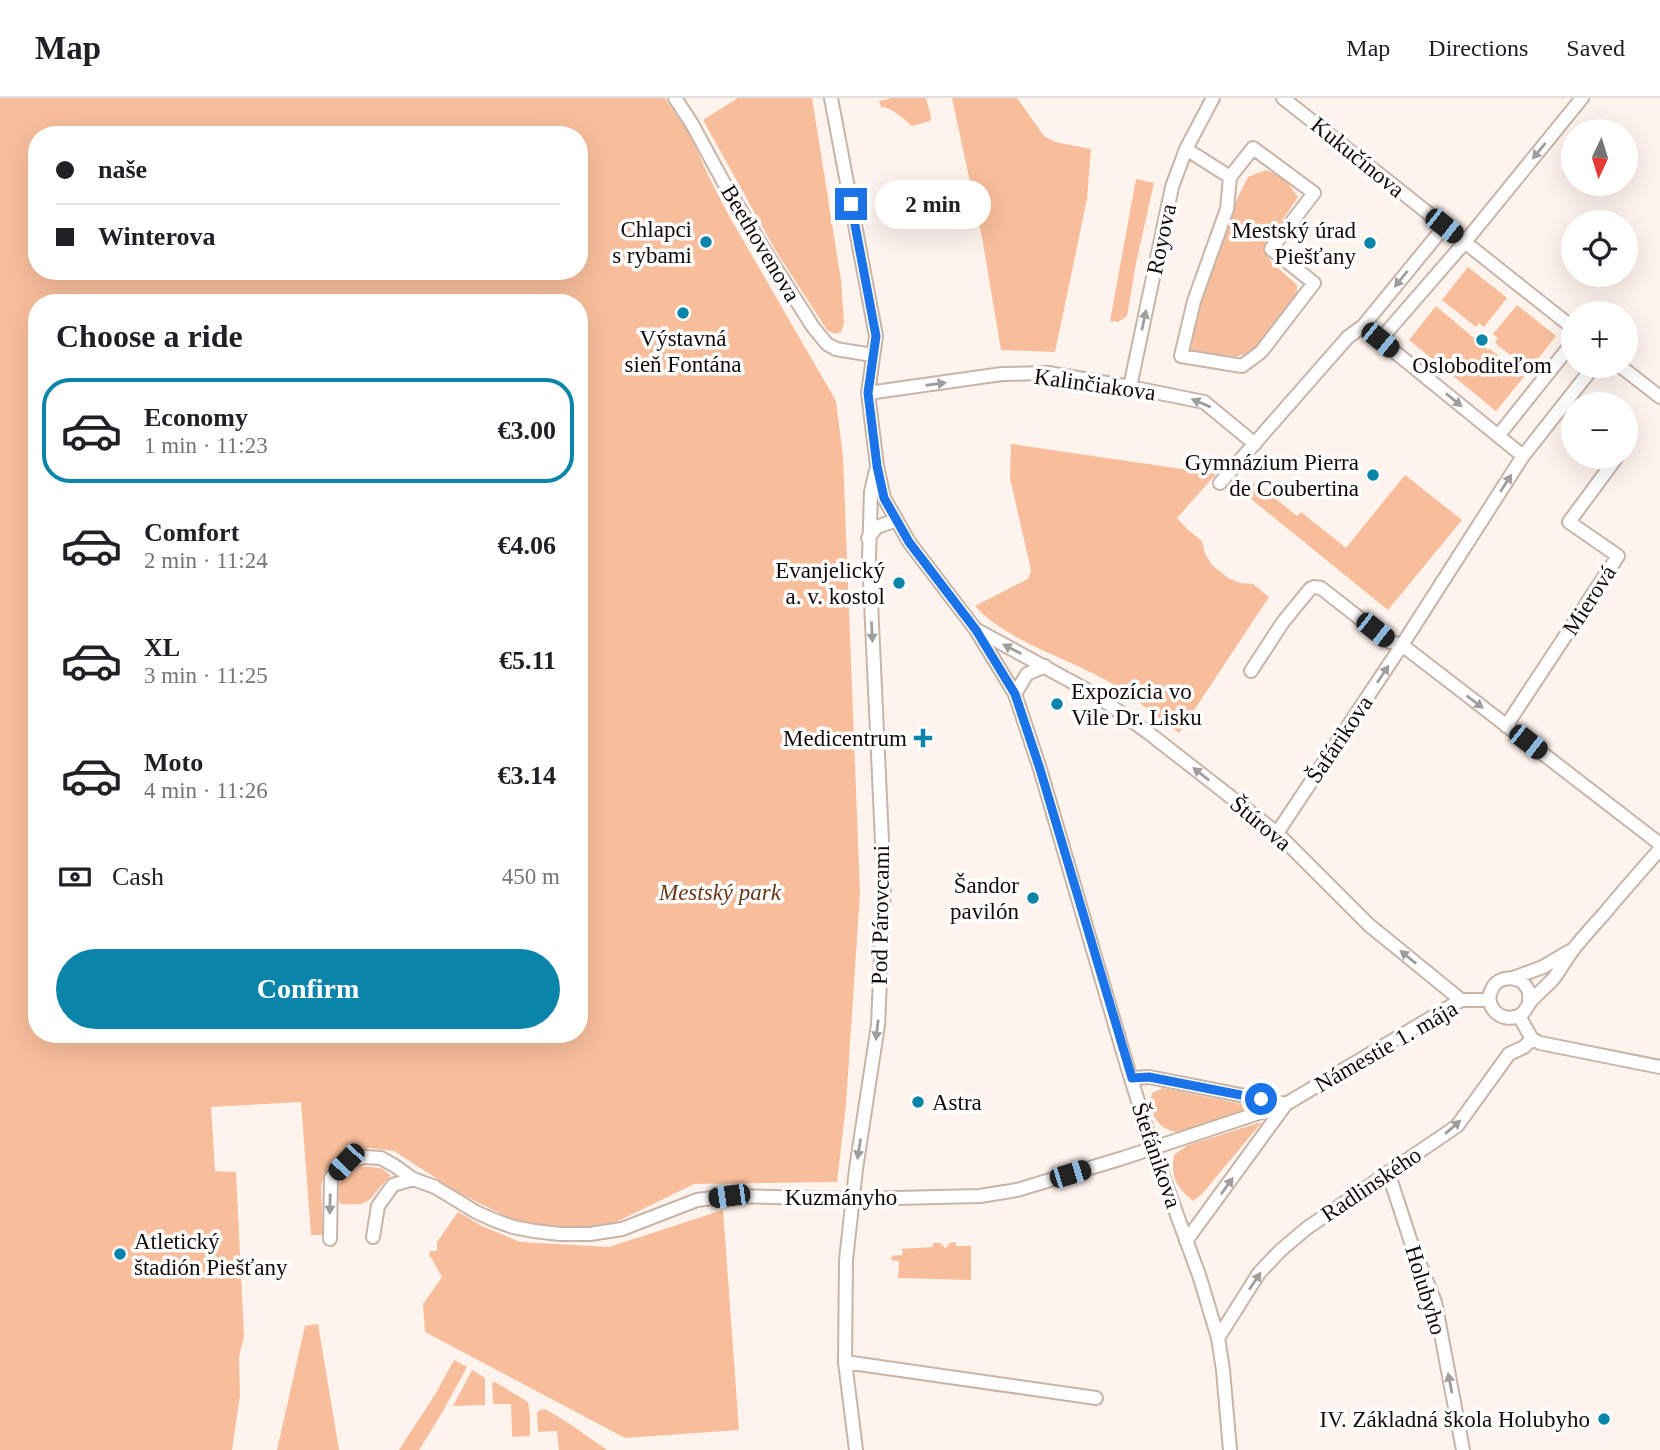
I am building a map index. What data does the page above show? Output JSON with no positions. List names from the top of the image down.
{
  "streets": {
    "street": [
      "Kukučínova",
      "Royova",
      "Beethovenova",
      "Kalinčiakova",
      "Mierová",
      "Šafárikova",
      "Štúrova",
      "Pod Párovcami",
      "Námestie 1. mája",
      "Štefánikova",
      "Radlinského",
      "Kuzmányho",
      "Holubyho"
    ]
  },
  "crossings": [
    ["Royova", "Kalinčiakova"],
    ["Šafárikova", "Štúrova"],
    ["Štúrova", "Námestie 1. mája"],
    ["Štúrova", "Štefánikova"],
    ["Pod Párovcami", "Štefánikova"],
    ["Pod Párovcami", "Kuzmányho"],
    ["Námestie 1. mája", "Štefánikova"],
    ["Námestie 1. mája", "Kuzmányho"],
    ["Štefánikova", "Radlinského"],
    ["Štefánikova", "Kuzmányho"],
    ["Radlinského", "Holubyho"]
  ],
  "one_way": [
    "Royova",
    "Šafárikova",
    "Štúrova",
    "Pod Párovcami",
    "Radlinského",
    "Holubyho"
  ],
  "parks": ["Mestský park"],
  "places": {
    "other": [
      "Chlapci s rybami",
      "Mestský úrad Piešťany",
      "Výstavná sieň Fontána",
      "Osloboditeľom",
      "Gymnázium Pierra de Coubertina",
      "Evanjelický a. v. kostol",
      "Expozícia vo Vile Dr. Lisku",
      "Šandor pavilón",
      "Astra",
      "Atletický štadión Piešťany",
      "IV. Základná škola Holubyho"
    ],
    "health": ["Medicentrum"]
  },
  "north": "bottom",
  "page": {
    "header": "Map",
    "nav": ["Map", "Directions", "Saved"],
    "map_buttons": ["+", "−"],
    "banner": ["naše", "Winterova"],
    "bubble": "2 min",
    "heading": "Choose a ride",
    "list": [
      {
        "name": "Economy",
        "note": "1 min · 11:23",
        "value": "€3.00"
      },
      {
        "name": "Comfort",
        "note": "2 min · 11:24",
        "value": "€4.06"
      },
      {
        "name": "XL",
        "note": "3 min · 11:25",
        "value": "€5.11"
      },
      {
        "name": "Moto",
        "note": "4 min · 11:26",
        "value": "€3.14"
      }
    ],
    "pay": ["Cash", "450 m"],
    "buttons": "Confirm"
  }
}
